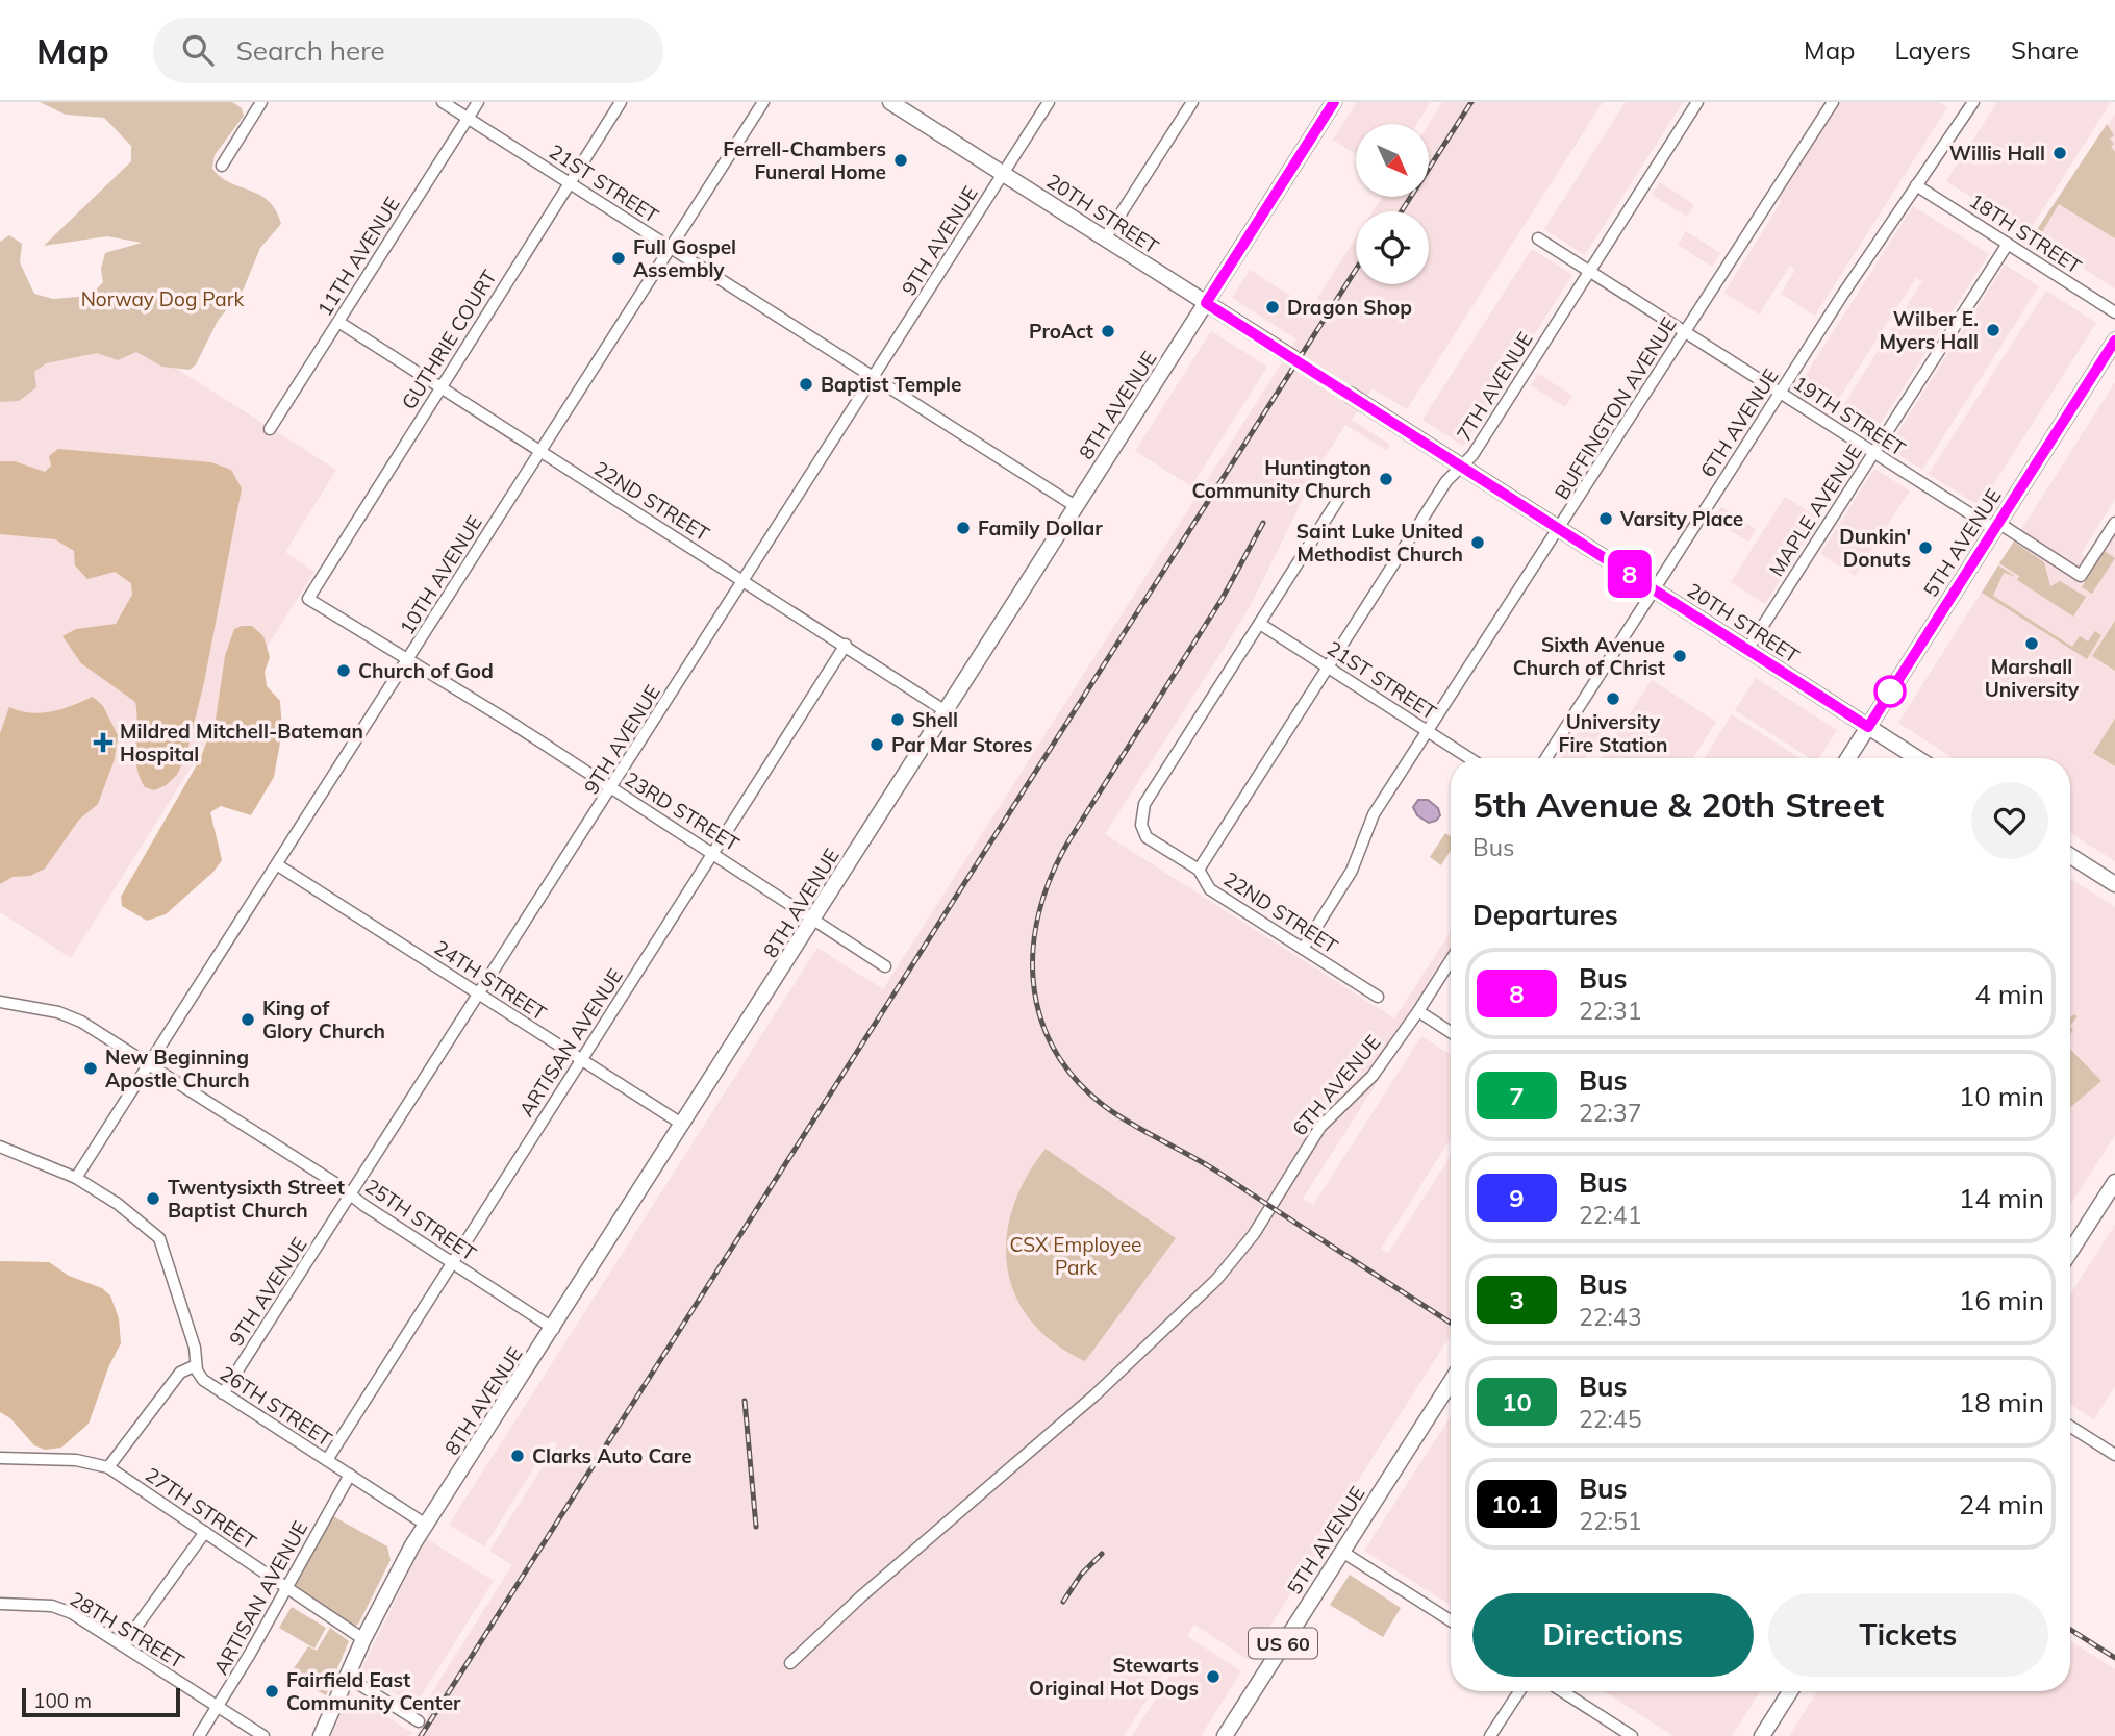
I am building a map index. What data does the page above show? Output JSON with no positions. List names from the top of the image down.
{
  "streets": {
    "main road": [
      "20TH STREET",
      "8TH AVENUE",
      "5TH AVENUE",
      "US 60"
    ],
    "street": [
      "21ST STREET",
      "18TH STREET",
      "9TH AVENUE",
      "11TH AVENUE",
      "GUTHRIE COURT",
      "7TH AVENUE",
      "BUFFINGTON AVENUE",
      "19TH STREET",
      "6TH AVENUE",
      "22ND STREET",
      "MAPLE AVENUE",
      "10TH AVENUE",
      "23RD STREET",
      "24TH STREET",
      "ARTISAN AVENUE",
      "25TH STREET",
      "26TH STREET",
      "27TH STREET",
      "28TH STREET"
    ]
  },
  "crossings": [
    ["21ST STREET", "9TH AVENUE"],
    ["21ST STREET", "11TH AVENUE"],
    ["21ST STREET", "GUTHRIE COURT"],
    ["21ST STREET", "7TH AVENUE"],
    ["21ST STREET", "8TH AVENUE"],
    ["21ST STREET", "BUFFINGTON AVENUE"],
    ["21ST STREET", "22ND STREET"],
    ["21ST STREET", "10TH AVENUE"],
    ["20TH STREET", "9TH AVENUE"],
    ["20TH STREET", "7TH AVENUE"],
    ["20TH STREET", "8TH AVENUE"],
    ["20TH STREET", "BUFFINGTON AVENUE"],
    ["20TH STREET", "6TH AVENUE"],
    ["20TH STREET", "MAPLE AVENUE"],
    ["20TH STREET", "5TH AVENUE"],
    ["18TH STREET", "6TH AVENUE"],
    ["18TH STREET", "MAPLE AVENUE"],
    ["9TH AVENUE", "22ND STREET"],
    ["9TH AVENUE", "23RD STREET"],
    ["9TH AVENUE", "24TH STREET"],
    ["9TH AVENUE", "25TH STREET"],
    ["9TH AVENUE", "26TH STREET"],
    ["11TH AVENUE", "22ND STREET"],
    ["GUTHRIE COURT", "22ND STREET"],
    ["GUTHRIE COURT", "23RD STREET"],
    ["7TH AVENUE", "19TH STREET"],
    ["7TH AVENUE", "22ND STREET"],
    ["8TH AVENUE", "22ND STREET"],
    ["8TH AVENUE", "23RD STREET"],
    ["8TH AVENUE", "24TH STREET"],
    ["8TH AVENUE", "25TH STREET"],
    ["8TH AVENUE", "26TH STREET"],
    ["8TH AVENUE", "27TH STREET"],
    ["BUFFINGTON AVENUE", "19TH STREET"],
    ["BUFFINGTON AVENUE", "22ND STREET"],
    ["19TH STREET", "6TH AVENUE"],
    ["19TH STREET", "MAPLE AVENUE"],
    ["19TH STREET", "5TH AVENUE"],
    ["22ND STREET", "10TH AVENUE"],
    ["22ND STREET", "ARTISAN AVENUE"],
    ["10TH AVENUE", "23RD STREET"],
    ["10TH AVENUE", "24TH STREET"],
    ["10TH AVENUE", "25TH STREET"],
    ["10TH AVENUE", "26TH STREET"],
    ["23RD STREET", "ARTISAN AVENUE"],
    ["24TH STREET", "ARTISAN AVENUE"],
    ["ARTISAN AVENUE", "25TH STREET"],
    ["ARTISAN AVENUE", "26TH STREET"],
    ["ARTISAN AVENUE", "27TH STREET"],
    ["ARTISAN AVENUE", "28TH STREET"]
  ],
  "parks": ["Norway Dog Park", "CSX Employee Park"],
  "places": {
    "other": [
      "Willis Hall",
      "Ferrell-Chambers Funeral Home",
      "Full Gospel Assembly",
      "Dragon Shop",
      "Wilber E. Myers Hall",
      "ProAct",
      "Baptist Temple",
      "Huntington Community Church",
      "Varsity Place",
      "Family Dollar",
      "Saint Luke United Methodist Church",
      "Dunkin' Donuts",
      "Marshall University",
      "Sixth Avenue Church of Christ",
      "Church of God",
      "University Fire Station",
      "Shell",
      "Par Mar Stores",
      "King of Glory Church",
      "New Beginning Apostle Church",
      "Twentysixth Street Baptist Church",
      "Clarks Auto Care",
      "Stewarts Original Hot Dogs",
      "Fairfield East Community Center"
    ],
    "health": ["Mildred Mitchell-Bateman Hospital"]
  },
  "lines": ["bus line 8"],
  "scale_bar": "100 m",
  "north": "bottom right",
  "page": {
    "header": "Map",
    "search": "Search here",
    "nav": ["Map", "Layers", "Share"],
    "on_map": "8",
    "heading": [
      ["5th Avenue & 20th Street", "Bus"],
      "Departures"
    ],
    "list": [
      {
        "mark": "8",
        "name": "Bus",
        "note": "22:31",
        "value": "4 min"
      },
      {
        "mark": "7",
        "name": "Bus",
        "note": "22:37",
        "value": "10 min"
      },
      {
        "mark": "9",
        "name": "Bus",
        "note": "22:41",
        "value": "14 min"
      },
      {
        "mark": "3",
        "name": "Bus",
        "note": "22:43",
        "value": "16 min"
      },
      {
        "mark": "10",
        "name": "Bus",
        "note": "22:45",
        "value": "18 min"
      },
      {
        "mark": "10.1",
        "name": "Bus",
        "note": "22:51",
        "value": "24 min"
      }
    ],
    "buttons": ["Directions", "Tickets"],
    "scale": "100 m"
  }
}
